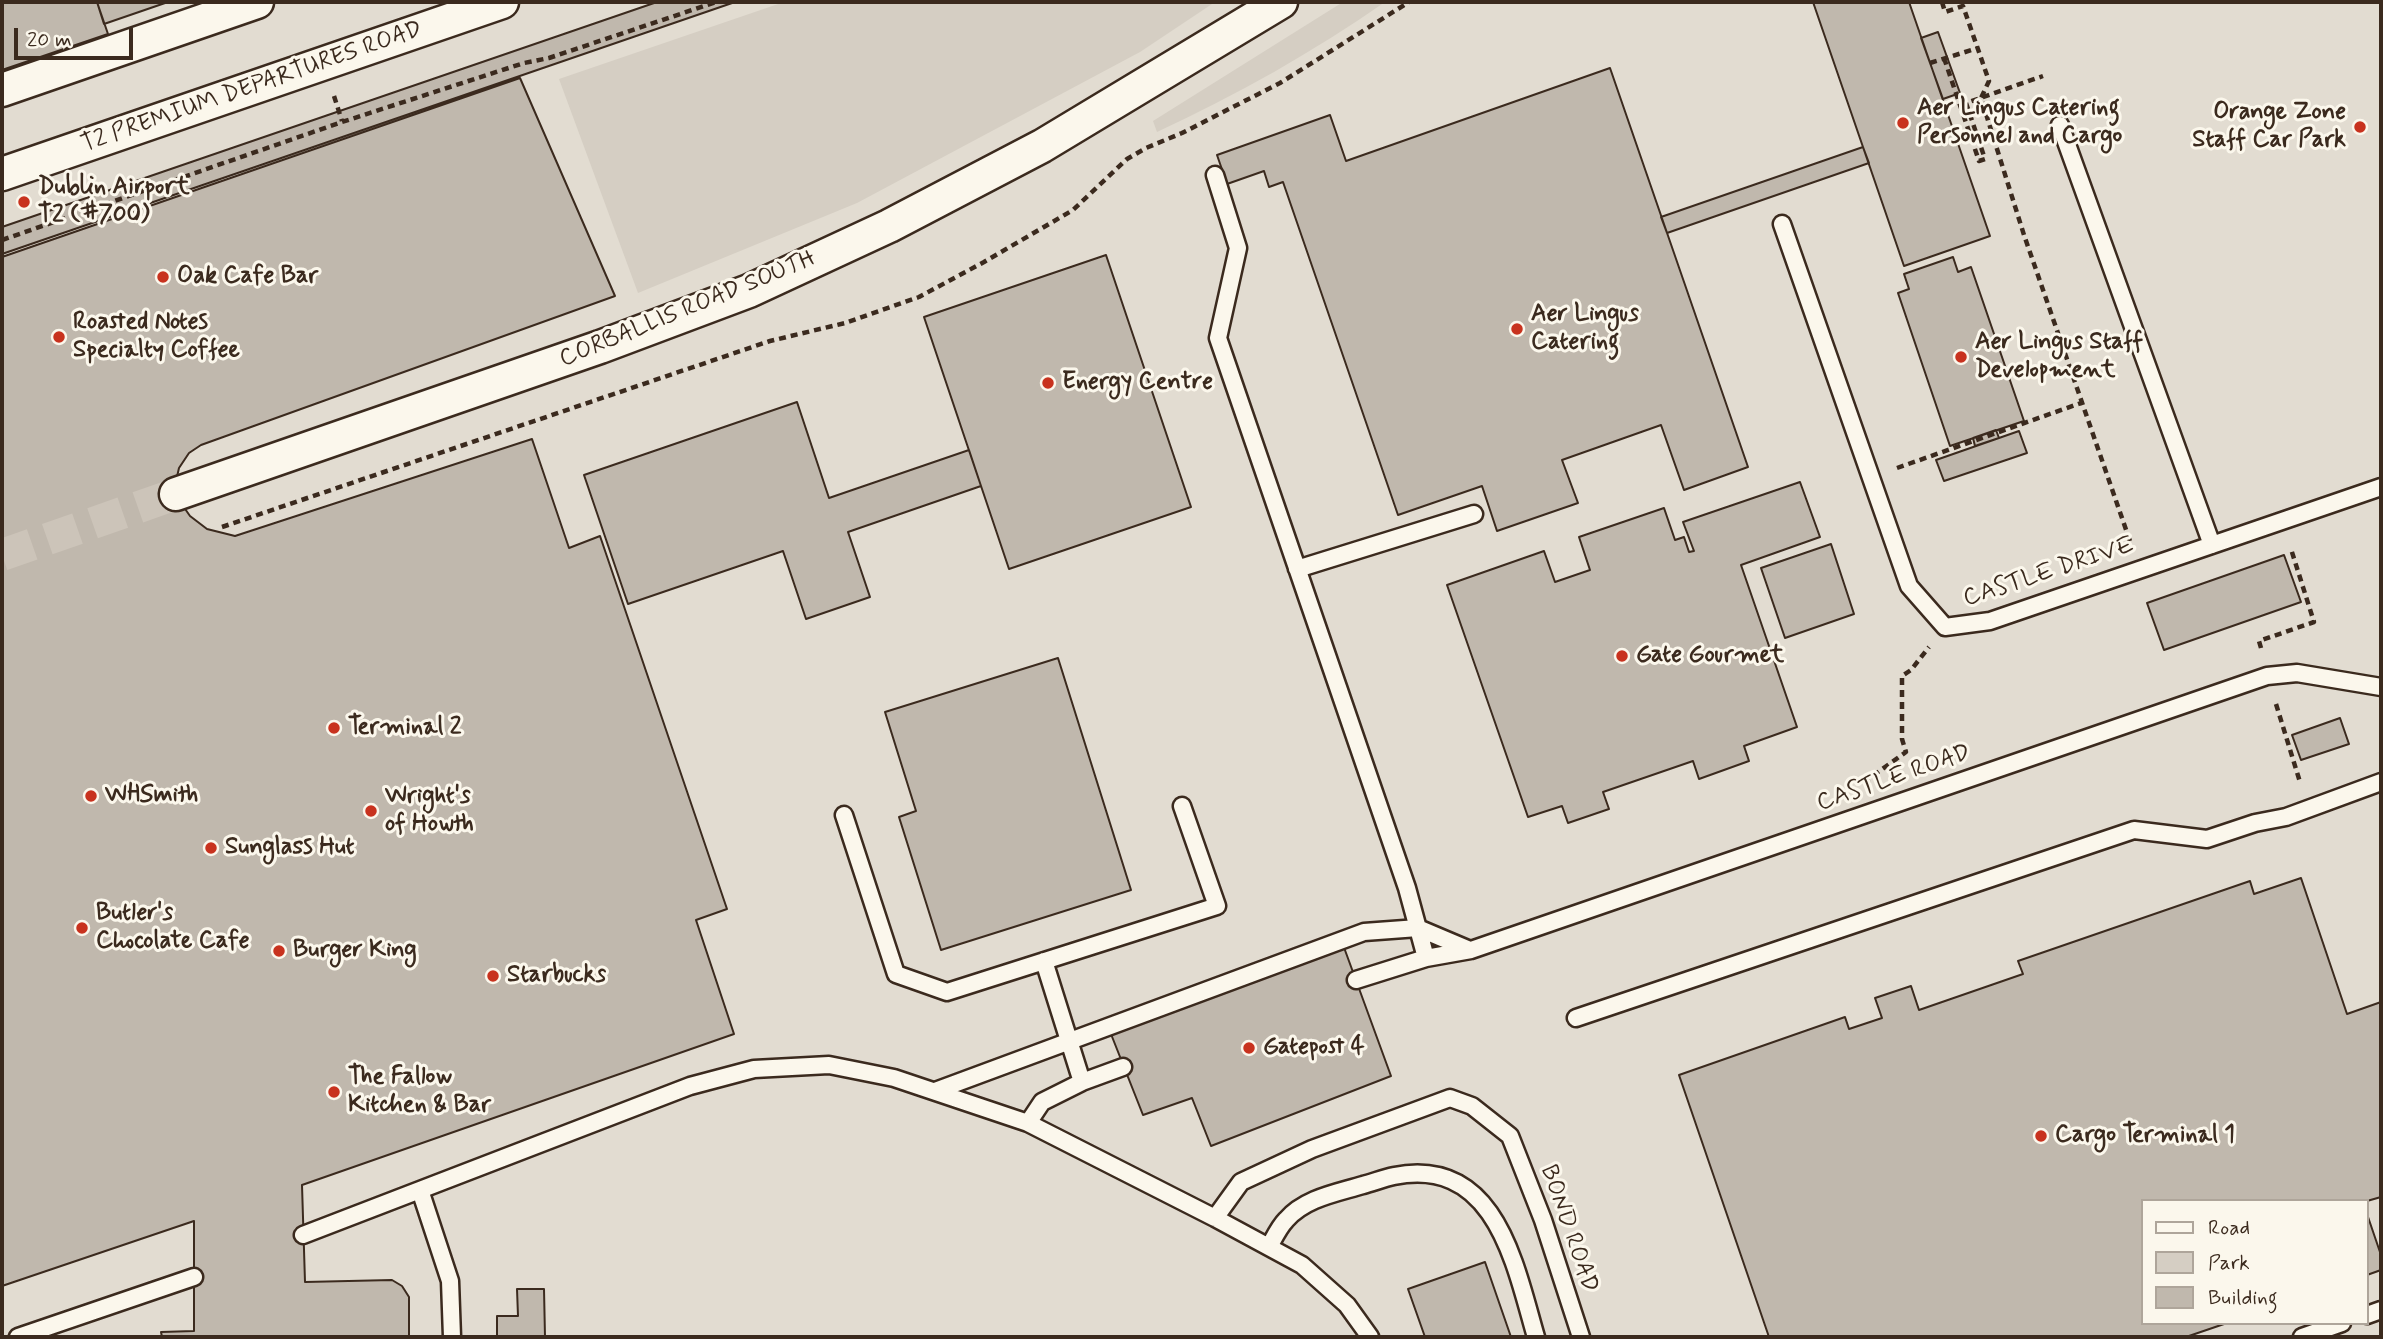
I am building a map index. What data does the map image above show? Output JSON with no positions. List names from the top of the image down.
{
  "streets": {
    "street": ["T2 PREMIUM DEPARTURES ROAD", "CORBALLIS ROAD SOUTH"],
    "lane": ["CASTLE DRIVE", "CASTLE ROAD", "BOND ROAD"]
  },
  "places": [
    "Aer Lingus Catering Personnel and Cargo",
    "Orange Zone Staff Car Park",
    "Dublin Airport T2 (#700)",
    "Oak Cafe Bar",
    "Aer Lingus Catering",
    "Roasted Notes Specialty Coffee",
    "Aer Lingus Staff Development",
    "Energy Centre",
    "Gate Gourmet",
    "Terminal 2",
    "WHSmith",
    "Wright's of Howth",
    "Sunglass Hut",
    "Butler's Chocolate Cafe",
    "Burger King",
    "Starbucks",
    "Gatepost 4",
    "The Fallow Kitchen & Bar",
    "Cargo Terminal 1"
  ],
  "legend": ["Road", "Park", "Building"],
  "scale_bar": "20 m"
}
